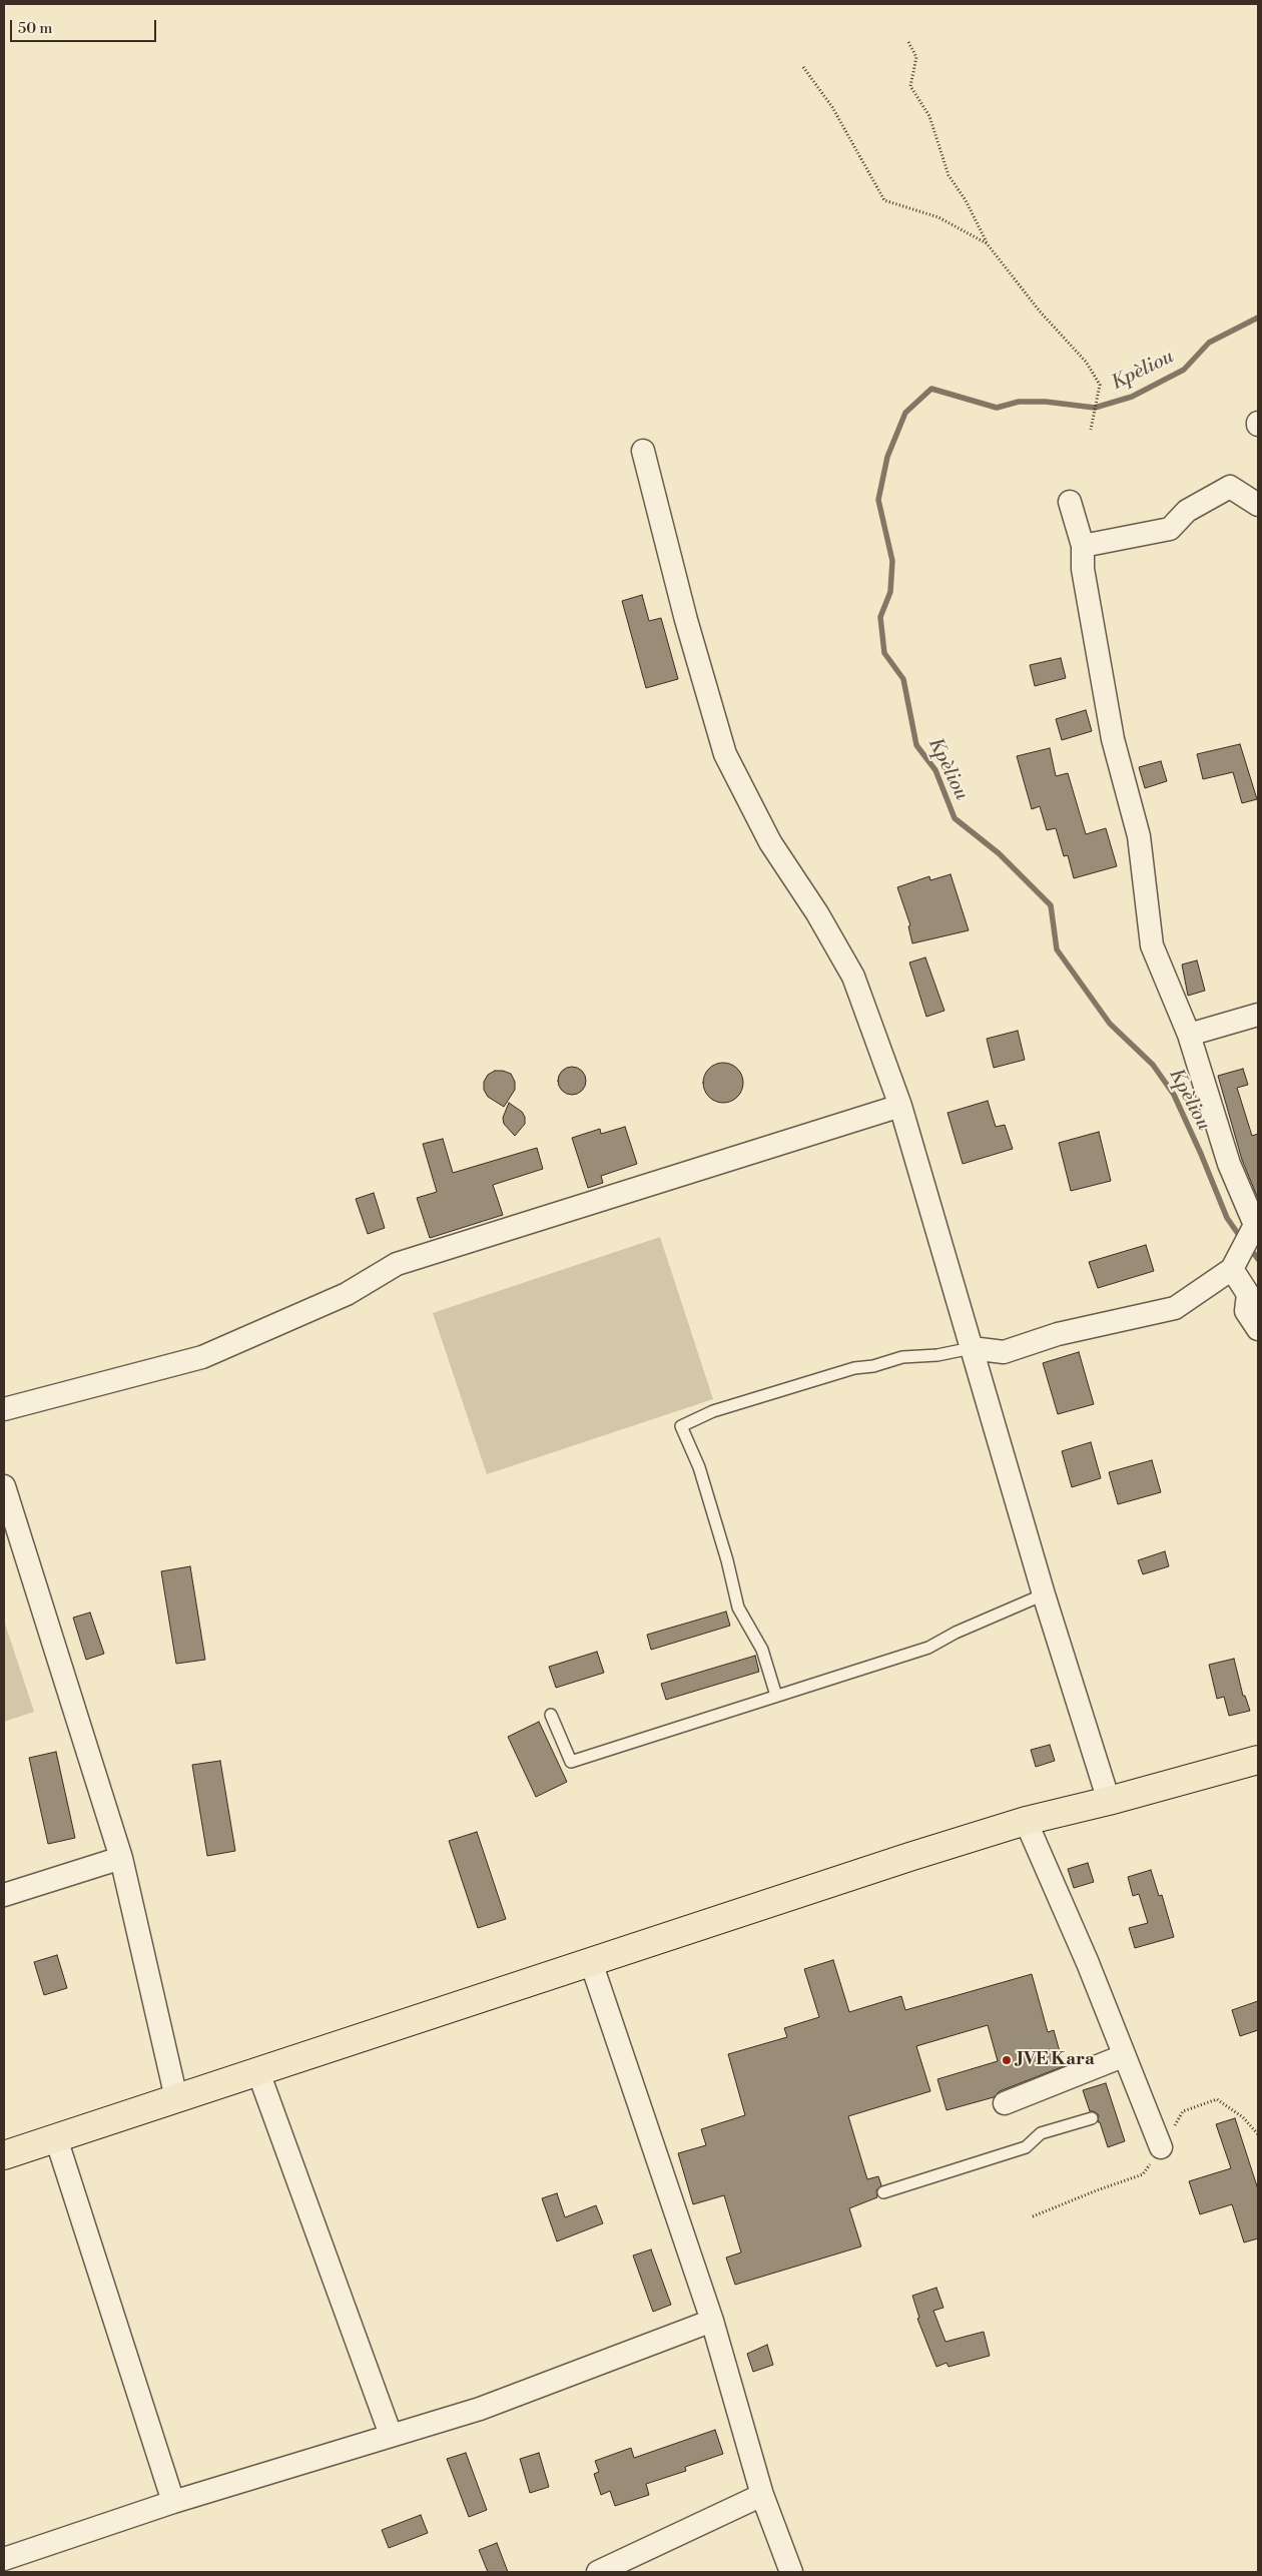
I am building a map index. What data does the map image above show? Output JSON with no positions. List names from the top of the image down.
{
  "water": ["Kpèliou"],
  "places": ["JVE Kara"],
  "scale_bar": "50 m"
}
